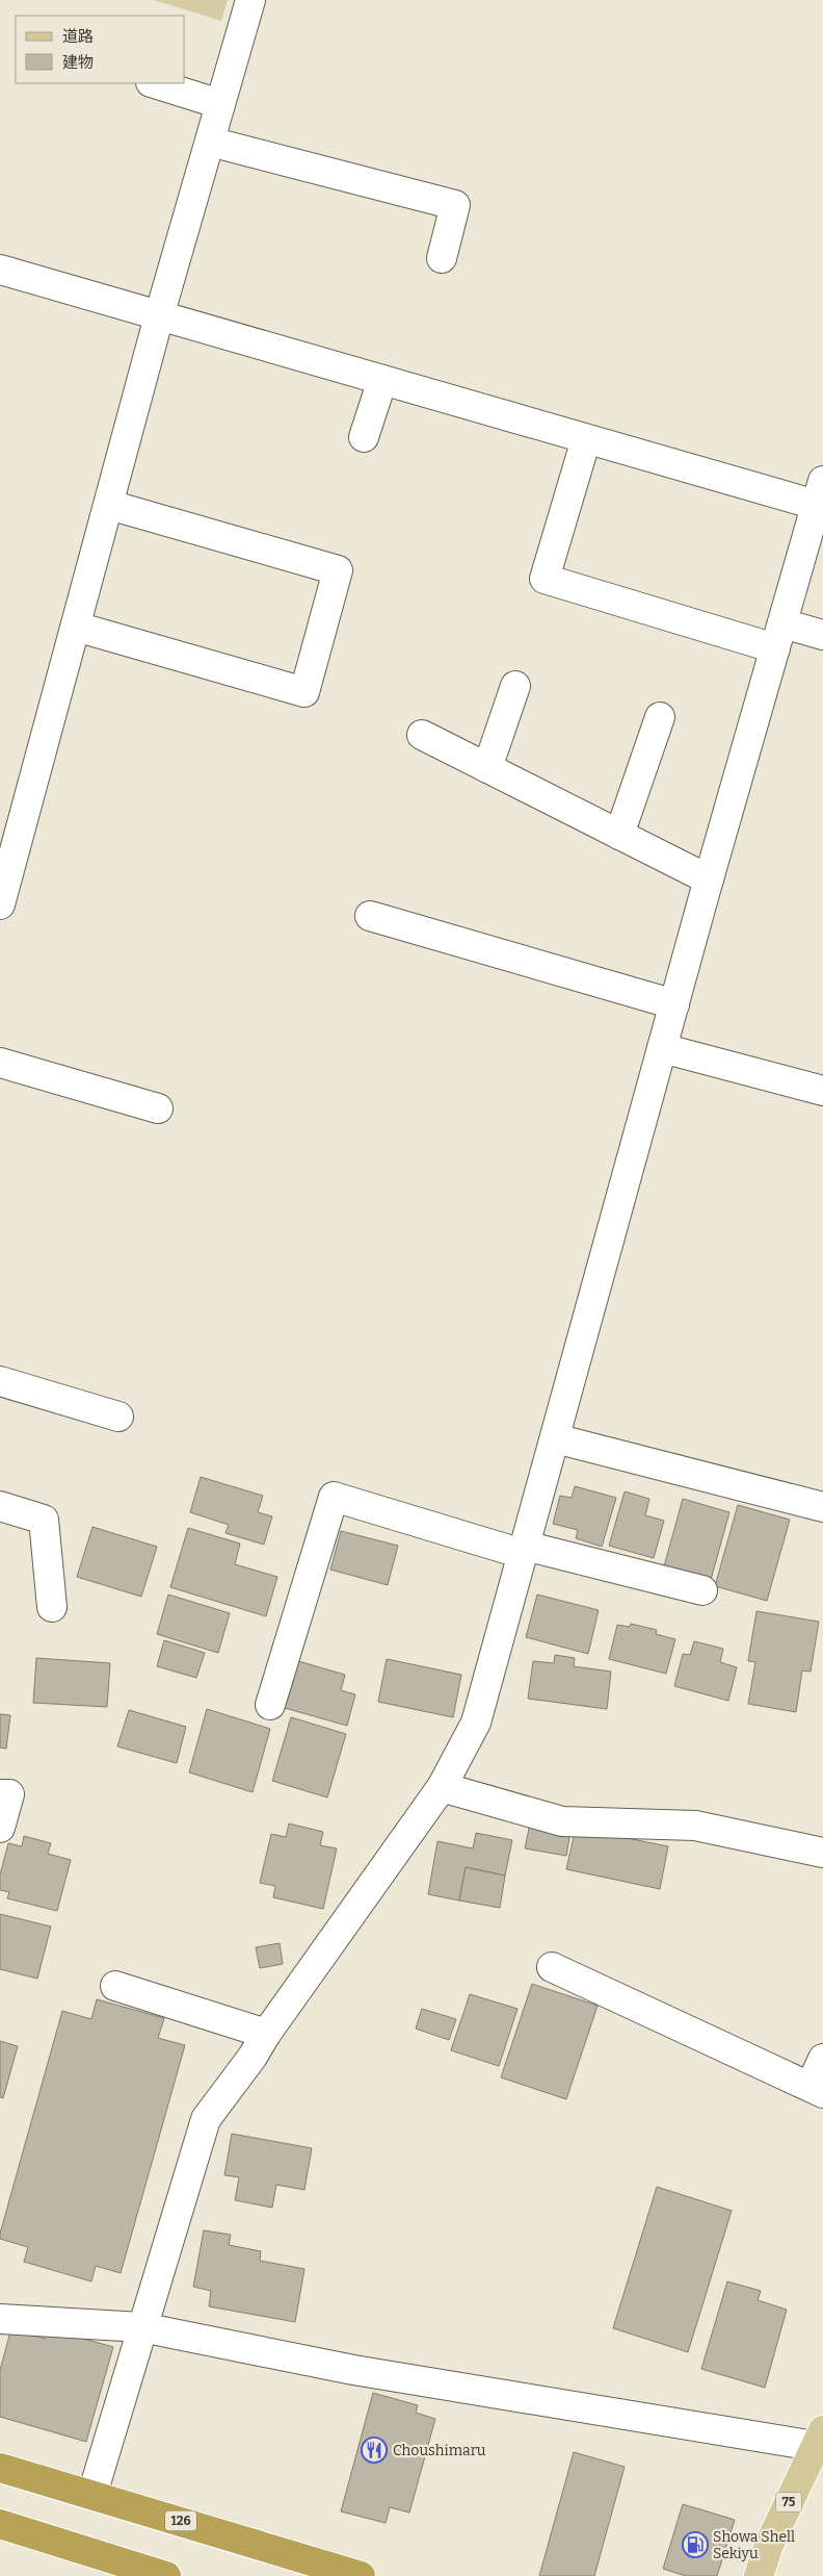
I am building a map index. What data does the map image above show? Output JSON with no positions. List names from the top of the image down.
{
  "streets": {
    "highway": ["126"],
    "main road": ["75"]
  },
  "places": {
    "restaurant": ["Choushimaru"],
    "fuel station": ["Showa Shell Sekiyu"]
  },
  "legend": ["道路", "建物"]
}
